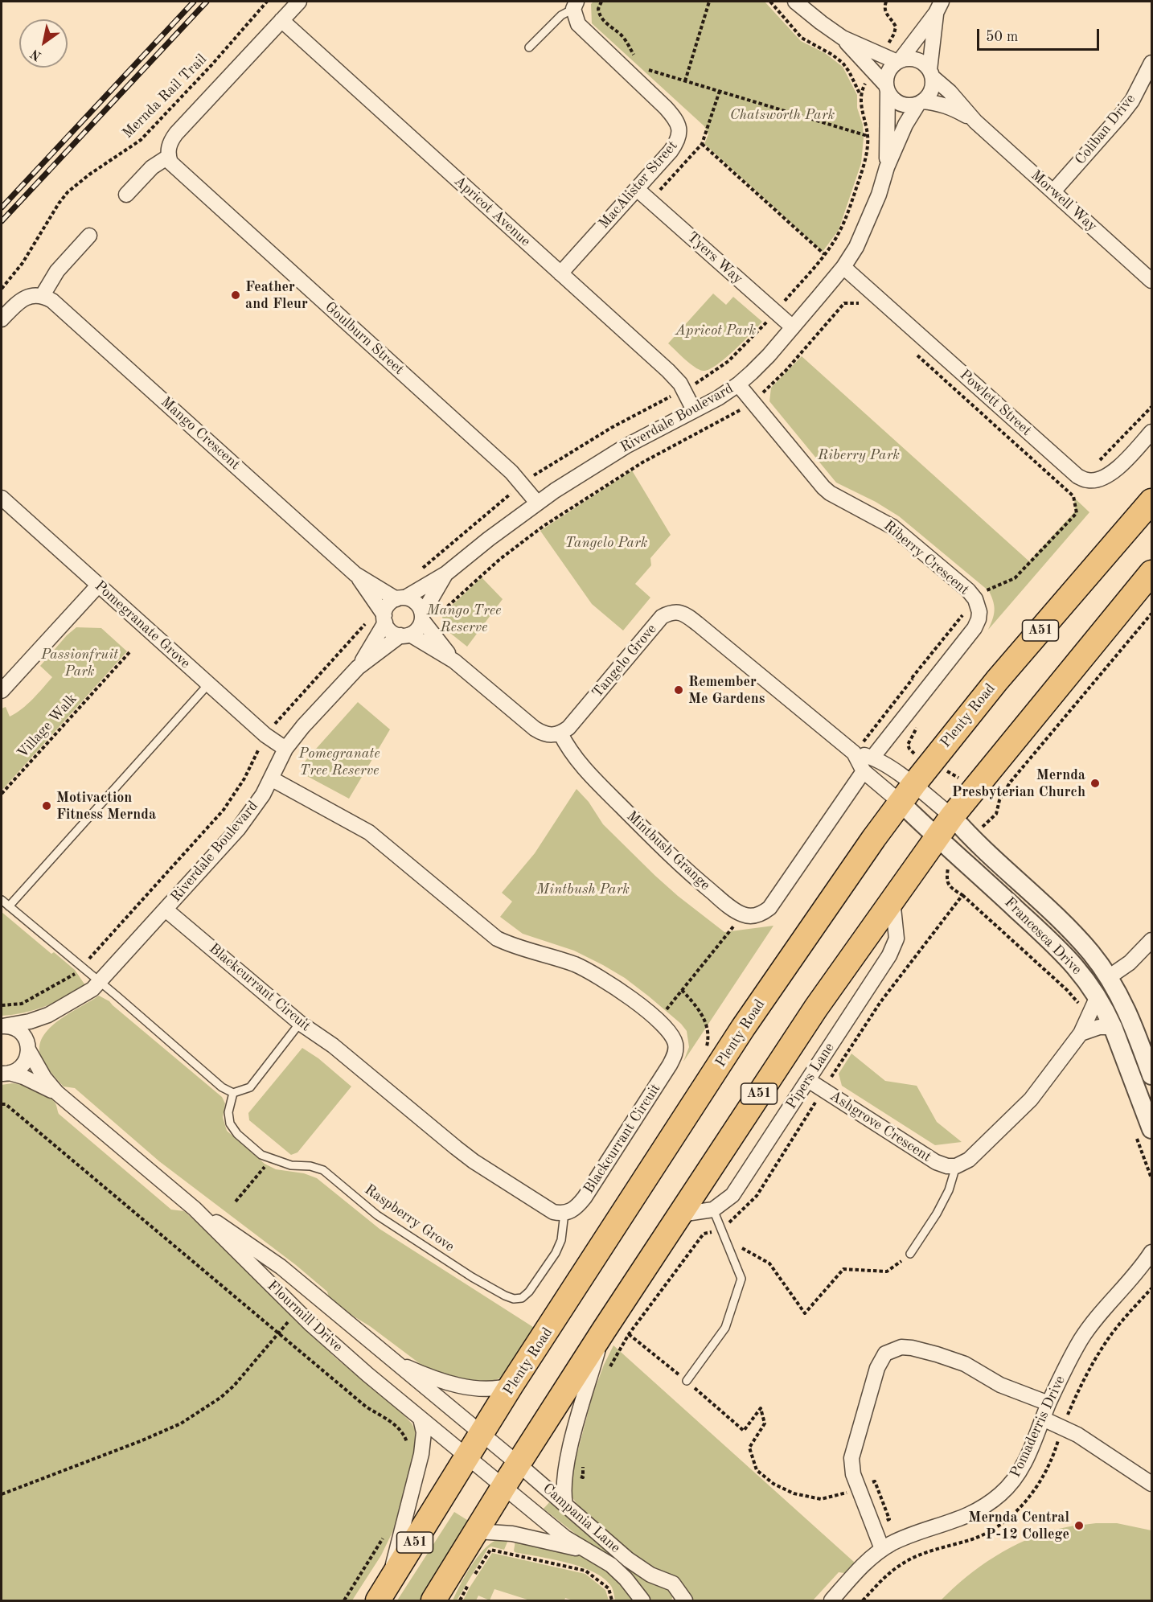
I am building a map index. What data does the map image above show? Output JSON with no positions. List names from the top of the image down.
{
  "streets": {
    "highway": ["A51", "Plenty Road"],
    "street": [
      "Coliban Drive",
      "MacAlister Street",
      "Morwell Way",
      "Apricot Avenue",
      "Tyers Way",
      "Goulburn Street",
      "Powlett Street",
      "Riverdale Boulevard",
      "Mango Crescent",
      "Riberry Crescent",
      "Pomegranate Grove",
      "Tangelo Grove",
      "Mintbush Grange",
      "Francesca Drive",
      "Blackcurrant Circuit",
      "Pipers Lane",
      "Ashgrove Crescent",
      "Flourmill Drive",
      "Pomaderris Drive",
      "Campania Lane"
    ],
    "lane": ["Raspberry Grove"],
    "path": ["Mernda Rail Trail", "Village Walk"]
  },
  "crossings": [
    ["Coliban Drive", "Morwell Way"],
    ["MacAlister Street", "Apricot Avenue"],
    ["MacAlister Street", "Tyers Way"],
    ["Morwell Way", "Riverdale Boulevard"],
    ["Apricot Avenue", "Riverdale Boulevard"],
    ["Tyers Way", "Riverdale Boulevard"],
    ["Goulburn Street", "Riverdale Boulevard"],
    ["Powlett Street", "Riverdale Boulevard"],
    ["Riverdale Boulevard", "Mango Crescent"],
    ["Riverdale Boulevard", "Riberry Crescent"],
    ["Riverdale Boulevard", "Pomegranate Grove"],
    ["Riverdale Boulevard", "Blackcurrant Circuit"],
    ["Riverdale Boulevard", "Flourmill Drive"],
    ["Riberry Crescent", "Tangelo Grove"],
    ["A51", "Tangelo Grove"],
    ["A51", "Francesca Drive"],
    ["A51", "Pipers Lane"],
    ["A51", "Campania Lane"],
    ["Tangelo Grove", "Plenty Road"],
    ["Tangelo Grove", "Mintbush Grange"],
    ["Tangelo Grove", "Francesca Drive"],
    ["Plenty Road", "Francesca Drive"],
    ["Plenty Road", "Flourmill Drive"],
    ["Plenty Road", "Campania Lane"],
    ["Blackcurrant Circuit", "Raspberry Grove"],
    ["Pipers Lane", "Ashgrove Crescent"],
    ["Flourmill Drive", "Campania Lane"]
  ],
  "parks": [
    "Chatsworth Park",
    "Apricot Park",
    "Riberry Park",
    "Tangelo Park",
    "Mango Tree Reserve",
    "Passionfruit Park",
    "Pomegranate Tree Reserve",
    "Mintbush Park"
  ],
  "places": [
    "Feather and Fleur",
    "Remember Me Gardens",
    "Mernda Presbyterian Church",
    "Motivaction Fitness Mernda",
    "Mernda Central P-12 College"
  ],
  "scale_bar": "50 m",
  "north": "bottom left"
}
